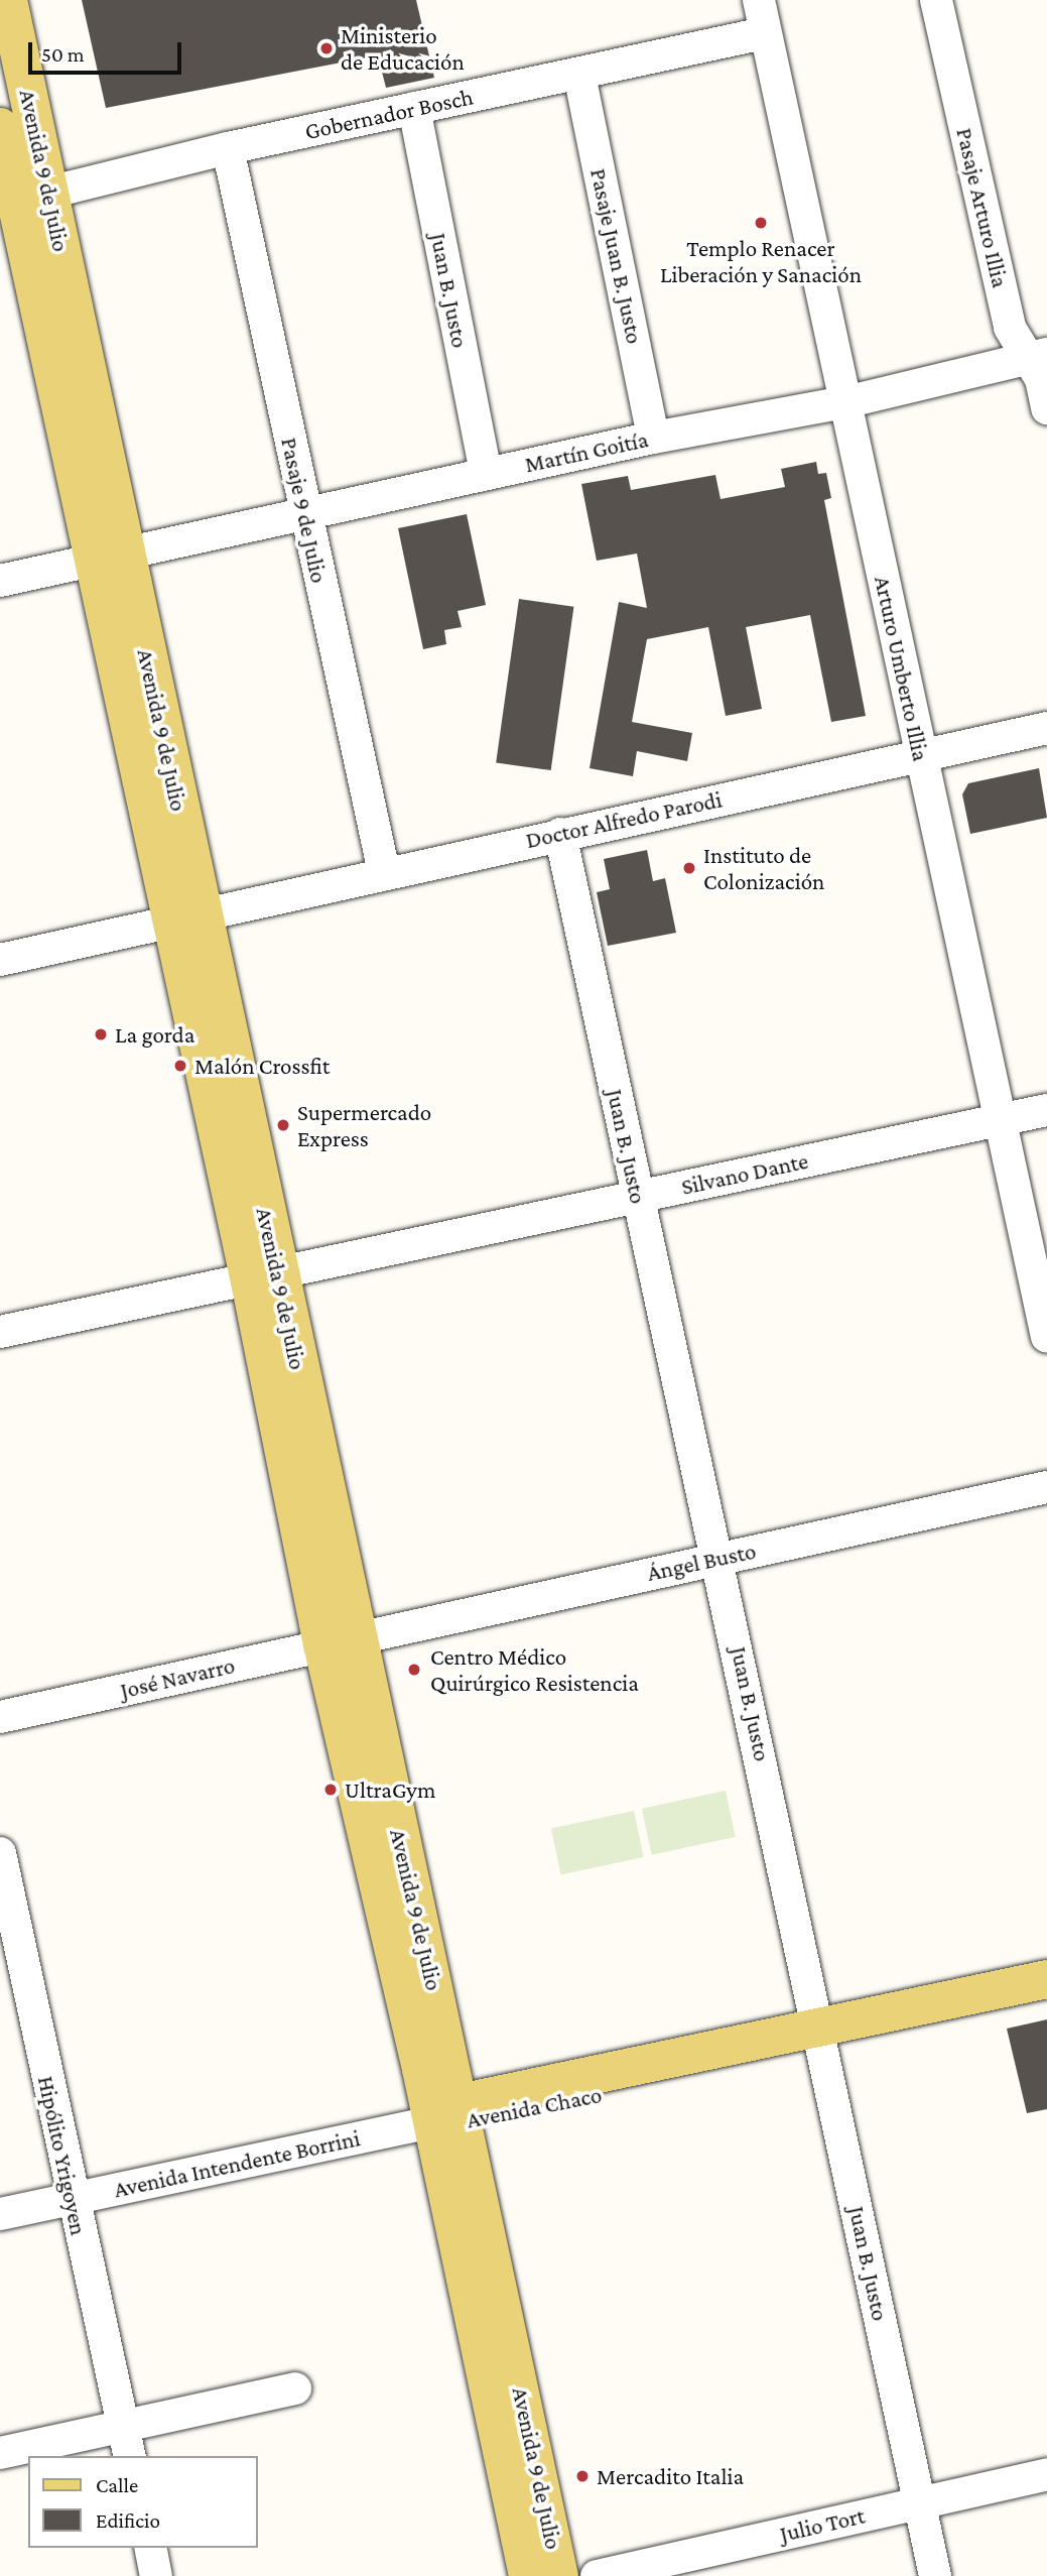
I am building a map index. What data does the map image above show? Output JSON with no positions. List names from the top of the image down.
{
  "streets": {
    "main road": ["Avenida 9 de Julio", "Avenida Chaco"],
    "street": [
      "Gobernador Bosch",
      "Pasaje Arturo Illia",
      "Pasaje Juan B. Justo",
      "Juan B. Justo",
      "Martín Goitía",
      "Pasaje 9 de Julio",
      "Arturo Umberto Illia",
      "Doctor Alfredo Parodi",
      "Silvano Dante",
      "Ángel Busto",
      "José Navarro",
      "Hipólito Yrigoyen",
      "Avenida Intendente Borrini",
      "Julio Tort"
    ]
  },
  "crossings": [
    ["Gobernador Bosch", "Avenida 9 de Julio"],
    ["Gobernador Bosch", "Pasaje Juan B. Justo"],
    ["Gobernador Bosch", "Juan B. Justo"],
    ["Gobernador Bosch", "Pasaje 9 de Julio"],
    ["Gobernador Bosch", "Arturo Umberto Illia"],
    ["Avenida 9 de Julio", "Martín Goitía"],
    ["Avenida 9 de Julio", "Doctor Alfredo Parodi"],
    ["Avenida 9 de Julio", "Silvano Dante"],
    ["Avenida 9 de Julio", "Ángel Busto"],
    ["Avenida 9 de Julio", "José Navarro"],
    ["Avenida 9 de Julio", "Avenida Chaco"],
    ["Avenida 9 de Julio", "Avenida Intendente Borrini"],
    ["Pasaje Arturo Illia", "Martín Goitía"],
    ["Pasaje Juan B. Justo", "Martín Goitía"],
    ["Juan B. Justo", "Martín Goitía"],
    ["Juan B. Justo", "Doctor Alfredo Parodi"],
    ["Juan B. Justo", "Silvano Dante"],
    ["Juan B. Justo", "Ángel Busto"],
    ["Juan B. Justo", "Avenida Chaco"],
    ["Juan B. Justo", "Julio Tort"],
    ["Martín Goitía", "Pasaje 9 de Julio"],
    ["Martín Goitía", "Arturo Umberto Illia"],
    ["Pasaje 9 de Julio", "Doctor Alfredo Parodi"],
    ["Arturo Umberto Illia", "Doctor Alfredo Parodi"],
    ["Arturo Umberto Illia", "Silvano Dante"],
    ["Ángel Busto", "José Navarro"],
    ["Avenida Chaco", "Avenida Intendente Borrini"],
    ["Hipólito Yrigoyen", "Avenida Intendente Borrini"]
  ],
  "places": [
    "Ministerio de Educación",
    "Templo Renacer Liberación y Sanación",
    "Instituto de Colonización",
    "La gorda",
    "Malón Crossfit",
    "Supermercado Express",
    "Centro Médico Quirúrgico Resistencia",
    "UltraGym",
    "Mercadito Italia"
  ],
  "legend": ["Calle", "Edificio"],
  "scale_bar": "50 m"
}
